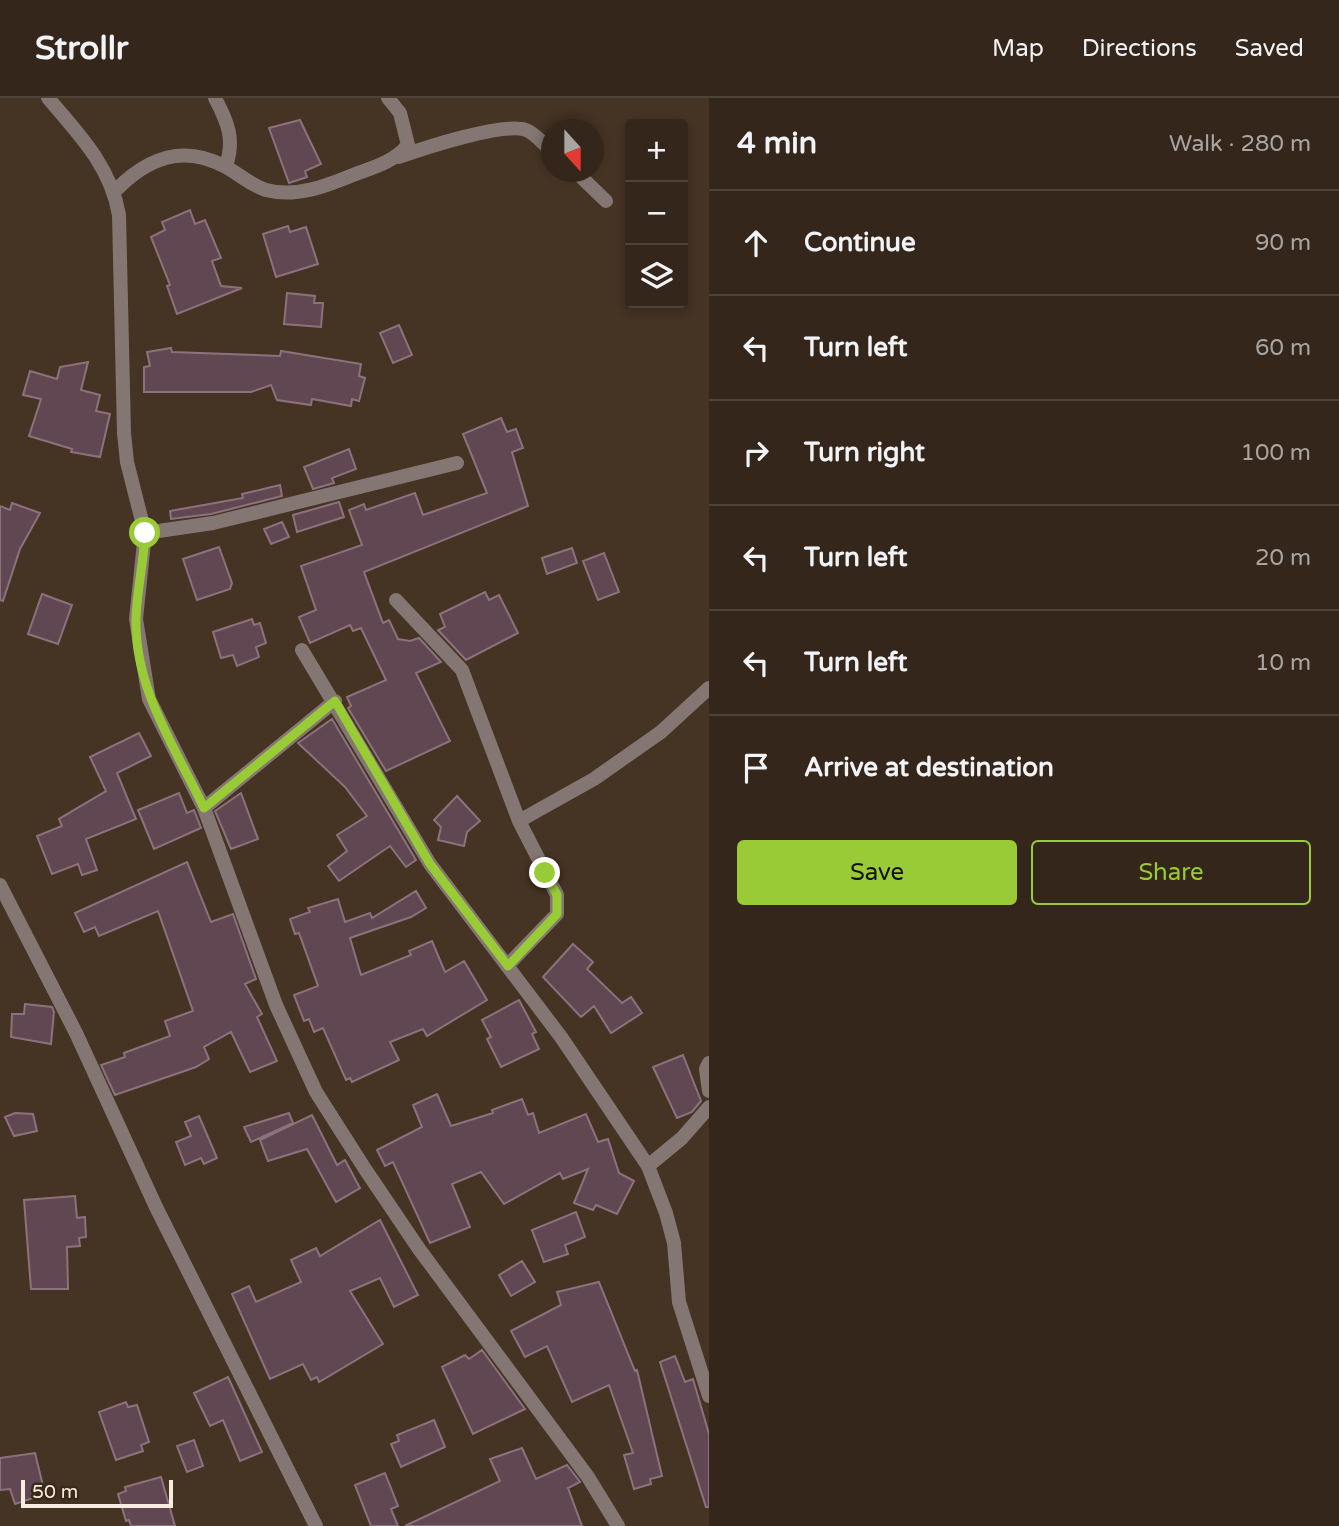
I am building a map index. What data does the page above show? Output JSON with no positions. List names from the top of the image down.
{
  "scale_bar": "50 m",
  "north": "bottom",
  "page": {
    "header": "Strollr",
    "nav": ["Map", "Directions", "Saved"],
    "heading": ["4 min", "Walk · 280 m"],
    "map_buttons": ["+", "−"],
    "list": [
      ["Continue", "90 m"],
      ["Turn left", "60 m"],
      ["Turn right", "100 m"],
      ["Turn left", "20 m"],
      ["Turn left", "10 m"],
      "Arrive at destination"
    ],
    "buttons": ["Save", "Share"],
    "scale": "50 m"
  }
}
